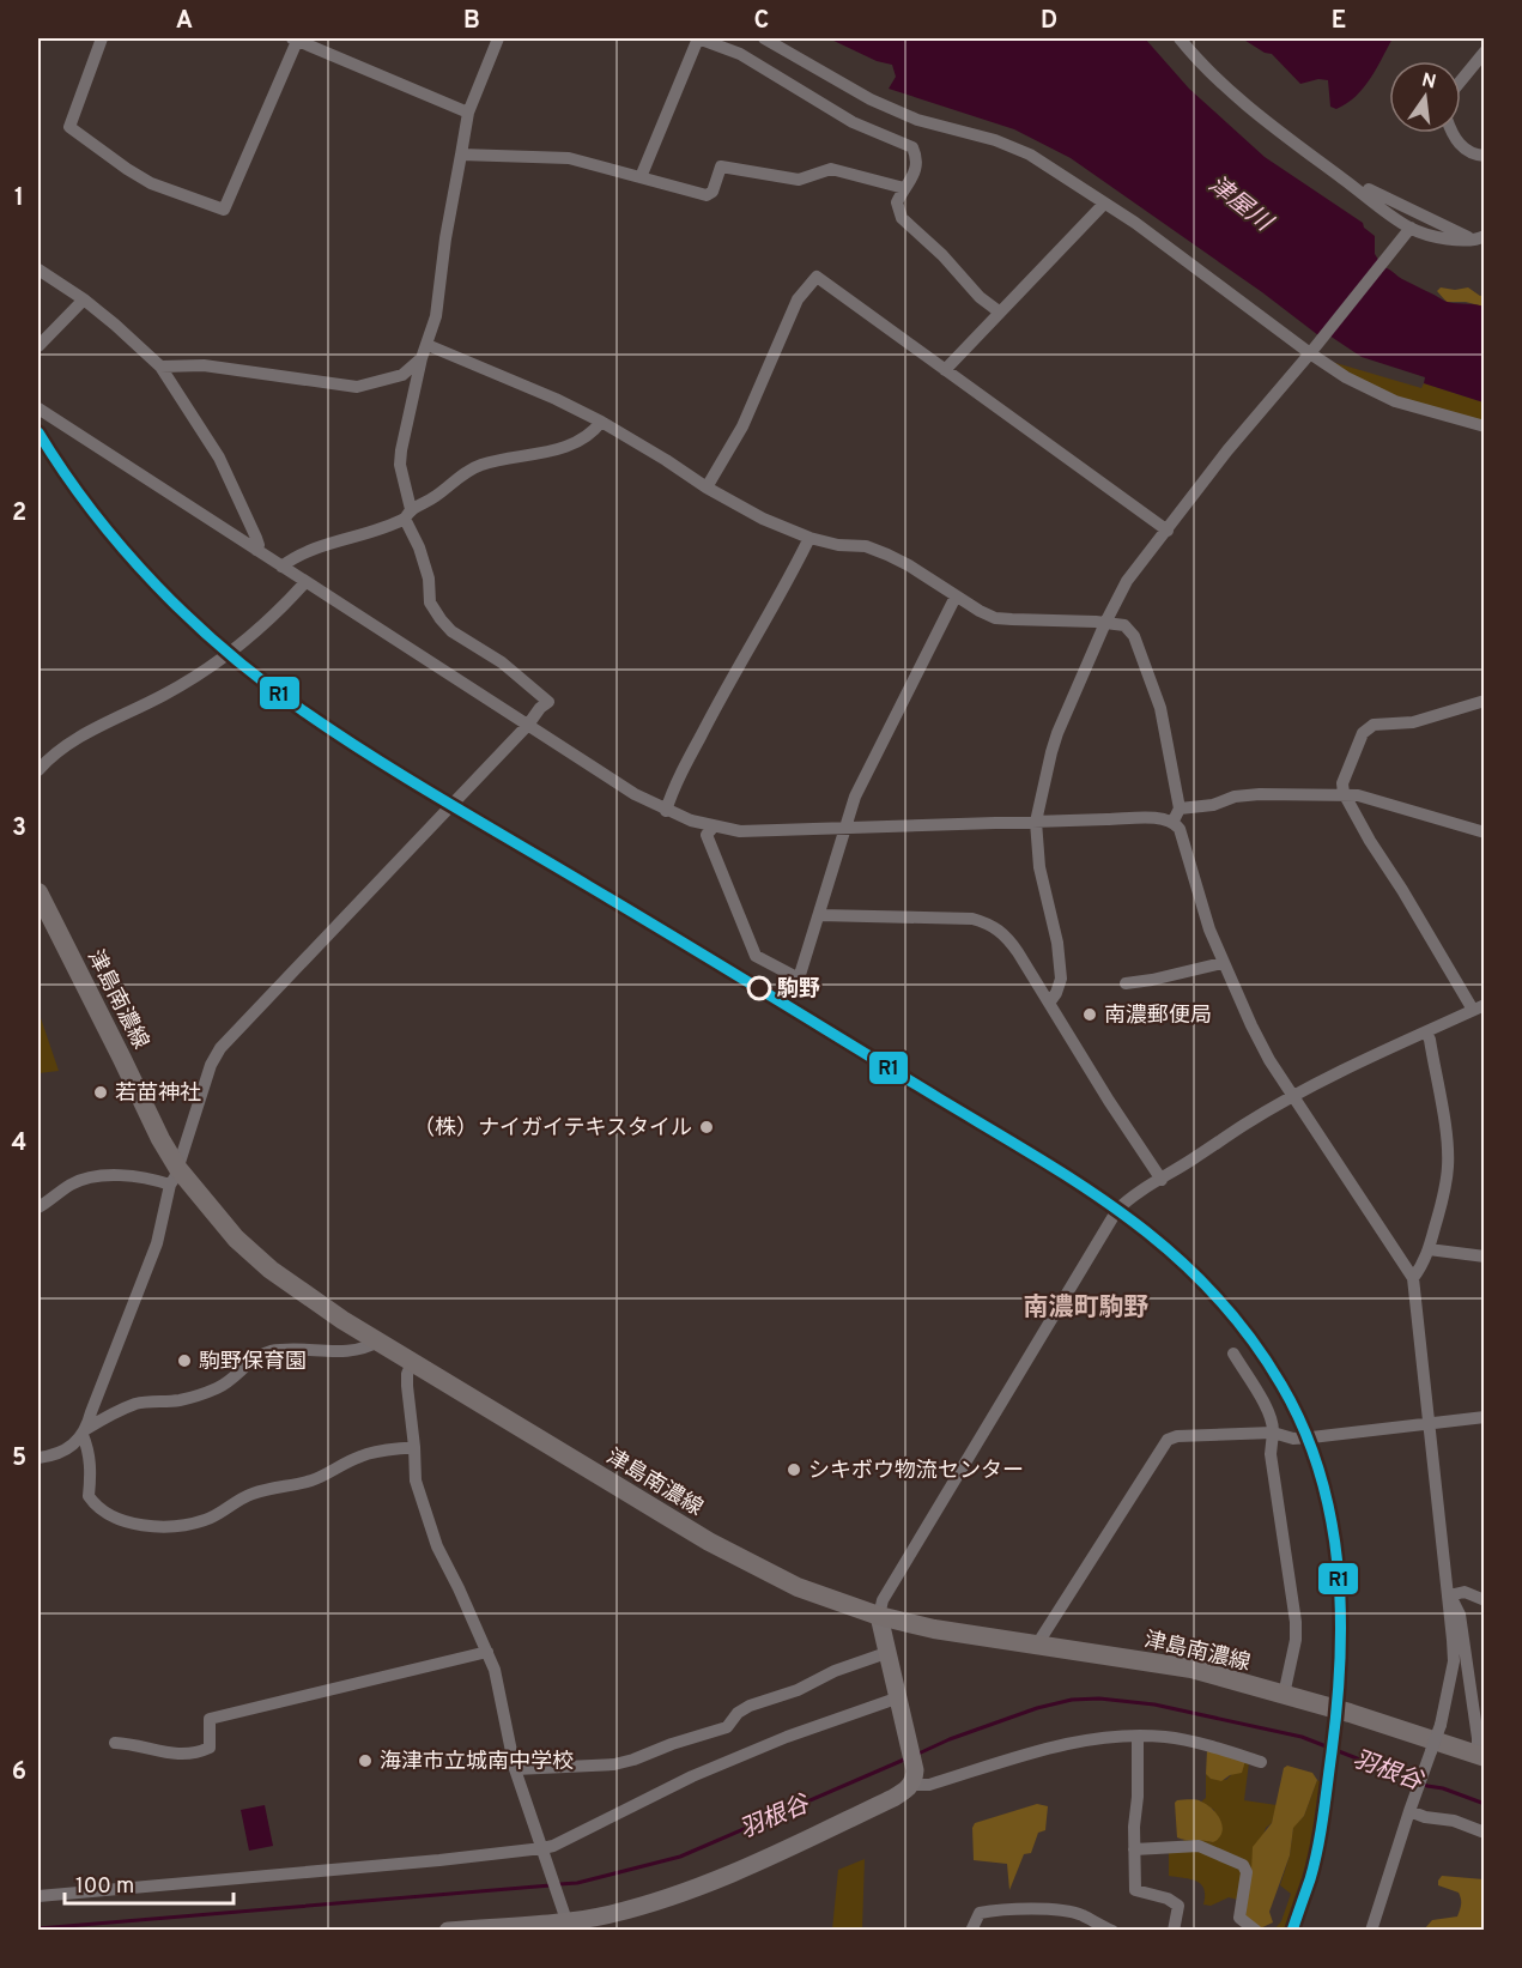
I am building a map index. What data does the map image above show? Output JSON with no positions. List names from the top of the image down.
{
  "streets": {
    "main road": ["津島南濃線"]
  },
  "districts": ["南濃町駒野"],
  "water": ["津屋川", "羽根谷"],
  "places": [
    "駒野",
    "南濃郵便局",
    "若苗神社",
    "（株）ナイガイテキスタイル",
    "駒野保育園",
    "シキボウ物流センター",
    "海津市立城南中学校"
  ],
  "lines": ["transit line R1"],
  "scale_bar": "100 m",
  "north": "top",
  "grid": {
    "columns": [
      "A",
      "B",
      "C",
      "D",
      "E"
    ],
    "rows": [
      "1",
      "2",
      "3",
      "4",
      "5",
      "6"
    ]
  }
}
